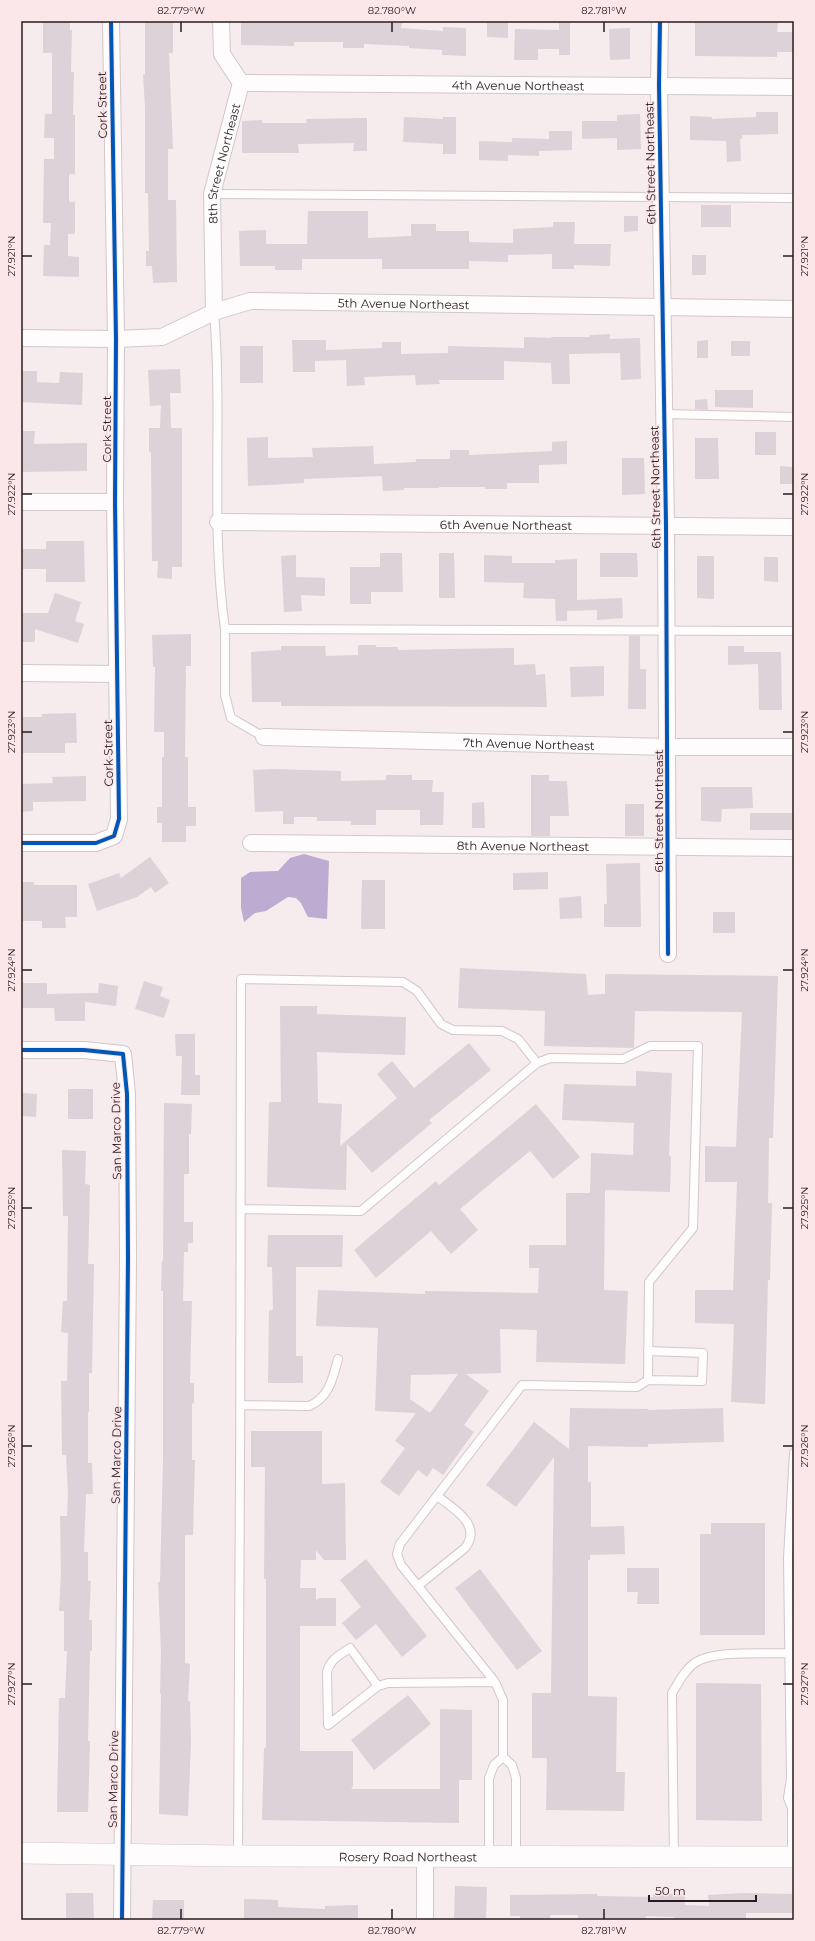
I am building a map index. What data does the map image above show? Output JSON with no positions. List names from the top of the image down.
{
  "streets": {
    "street": [
      "4th Avenue Northeast",
      "Cork Street",
      "6th Street Northeast",
      "8th Street Northeast",
      "5th Avenue Northeast",
      "6th Avenue Northeast",
      "7th Avenue Northeast",
      "8th Avenue Northeast",
      "San Marco Drive",
      "Rosery Road Northeast"
    ]
  },
  "crossings": [
    ["4th Avenue Northeast", "6th Street Northeast"],
    ["4th Avenue Northeast", "8th Street Northeast"],
    ["Cork Street", "5th Avenue Northeast"],
    ["6th Street Northeast", "5th Avenue Northeast"],
    ["6th Street Northeast", "6th Avenue Northeast"],
    ["6th Street Northeast", "7th Avenue Northeast"],
    ["6th Street Northeast", "8th Avenue Northeast"],
    ["8th Street Northeast", "5th Avenue Northeast"],
    ["San Marco Drive", "Rosery Road Northeast"]
  ],
  "scale_bar": "50 m",
  "coordinates": [
    "82.779°W",
    "82.780°W",
    "82.781°W",
    "27.921°N",
    "27.922°N",
    "27.923°N",
    "27.924°N",
    "27.925°N",
    "27.926°N",
    "27.927°N"
  ]
}
